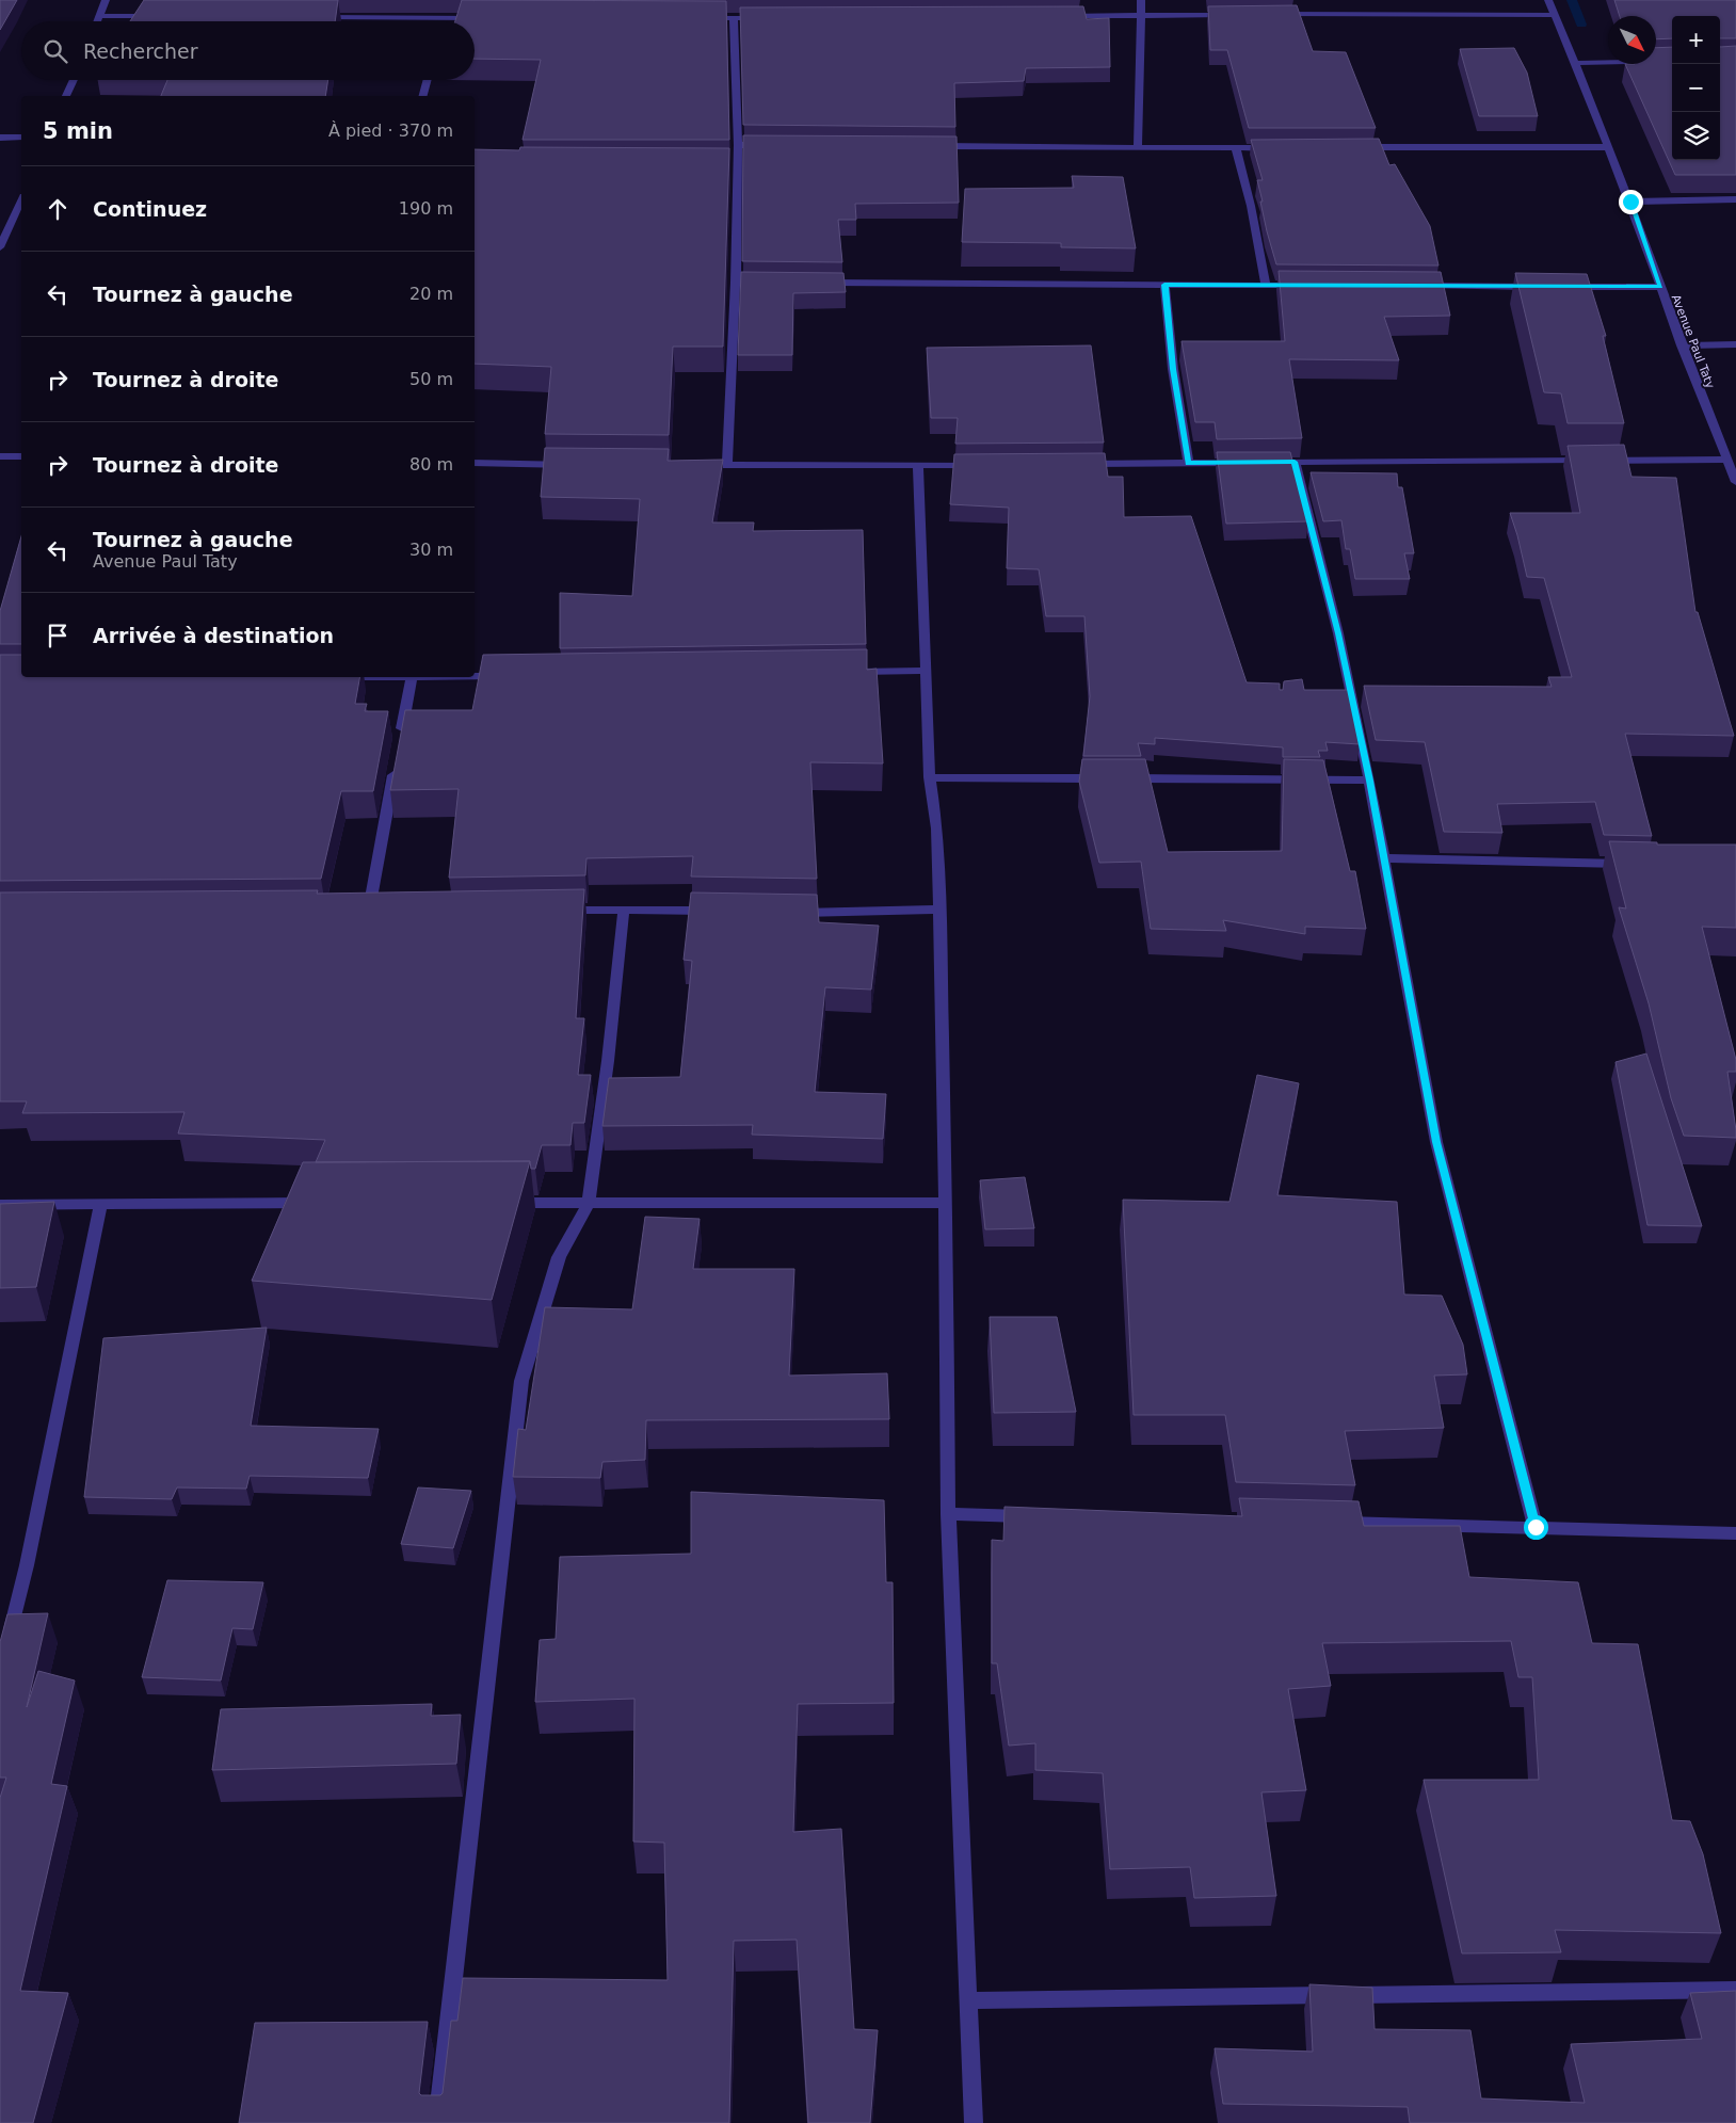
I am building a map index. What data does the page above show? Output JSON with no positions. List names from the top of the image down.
{
  "streets": {
    "street": ["Avenue Paul Taty"]
  },
  "north": "bottom right",
  "page": {
    "map_buttons": ["+", "−"],
    "search": "Rechercher",
    "heading": ["5 min", "À pied · 370 m"],
    "list": [
      ["Continuez", "190 m"],
      ["Tournez à gauche", "20 m"],
      ["Tournez à droite", "50 m"],
      ["Tournez à droite", "80 m"],
      ["Tournez à gauche", "Avenue Paul Taty", "30 m"],
      "Arrivée à destination"
    ]
  }
}
